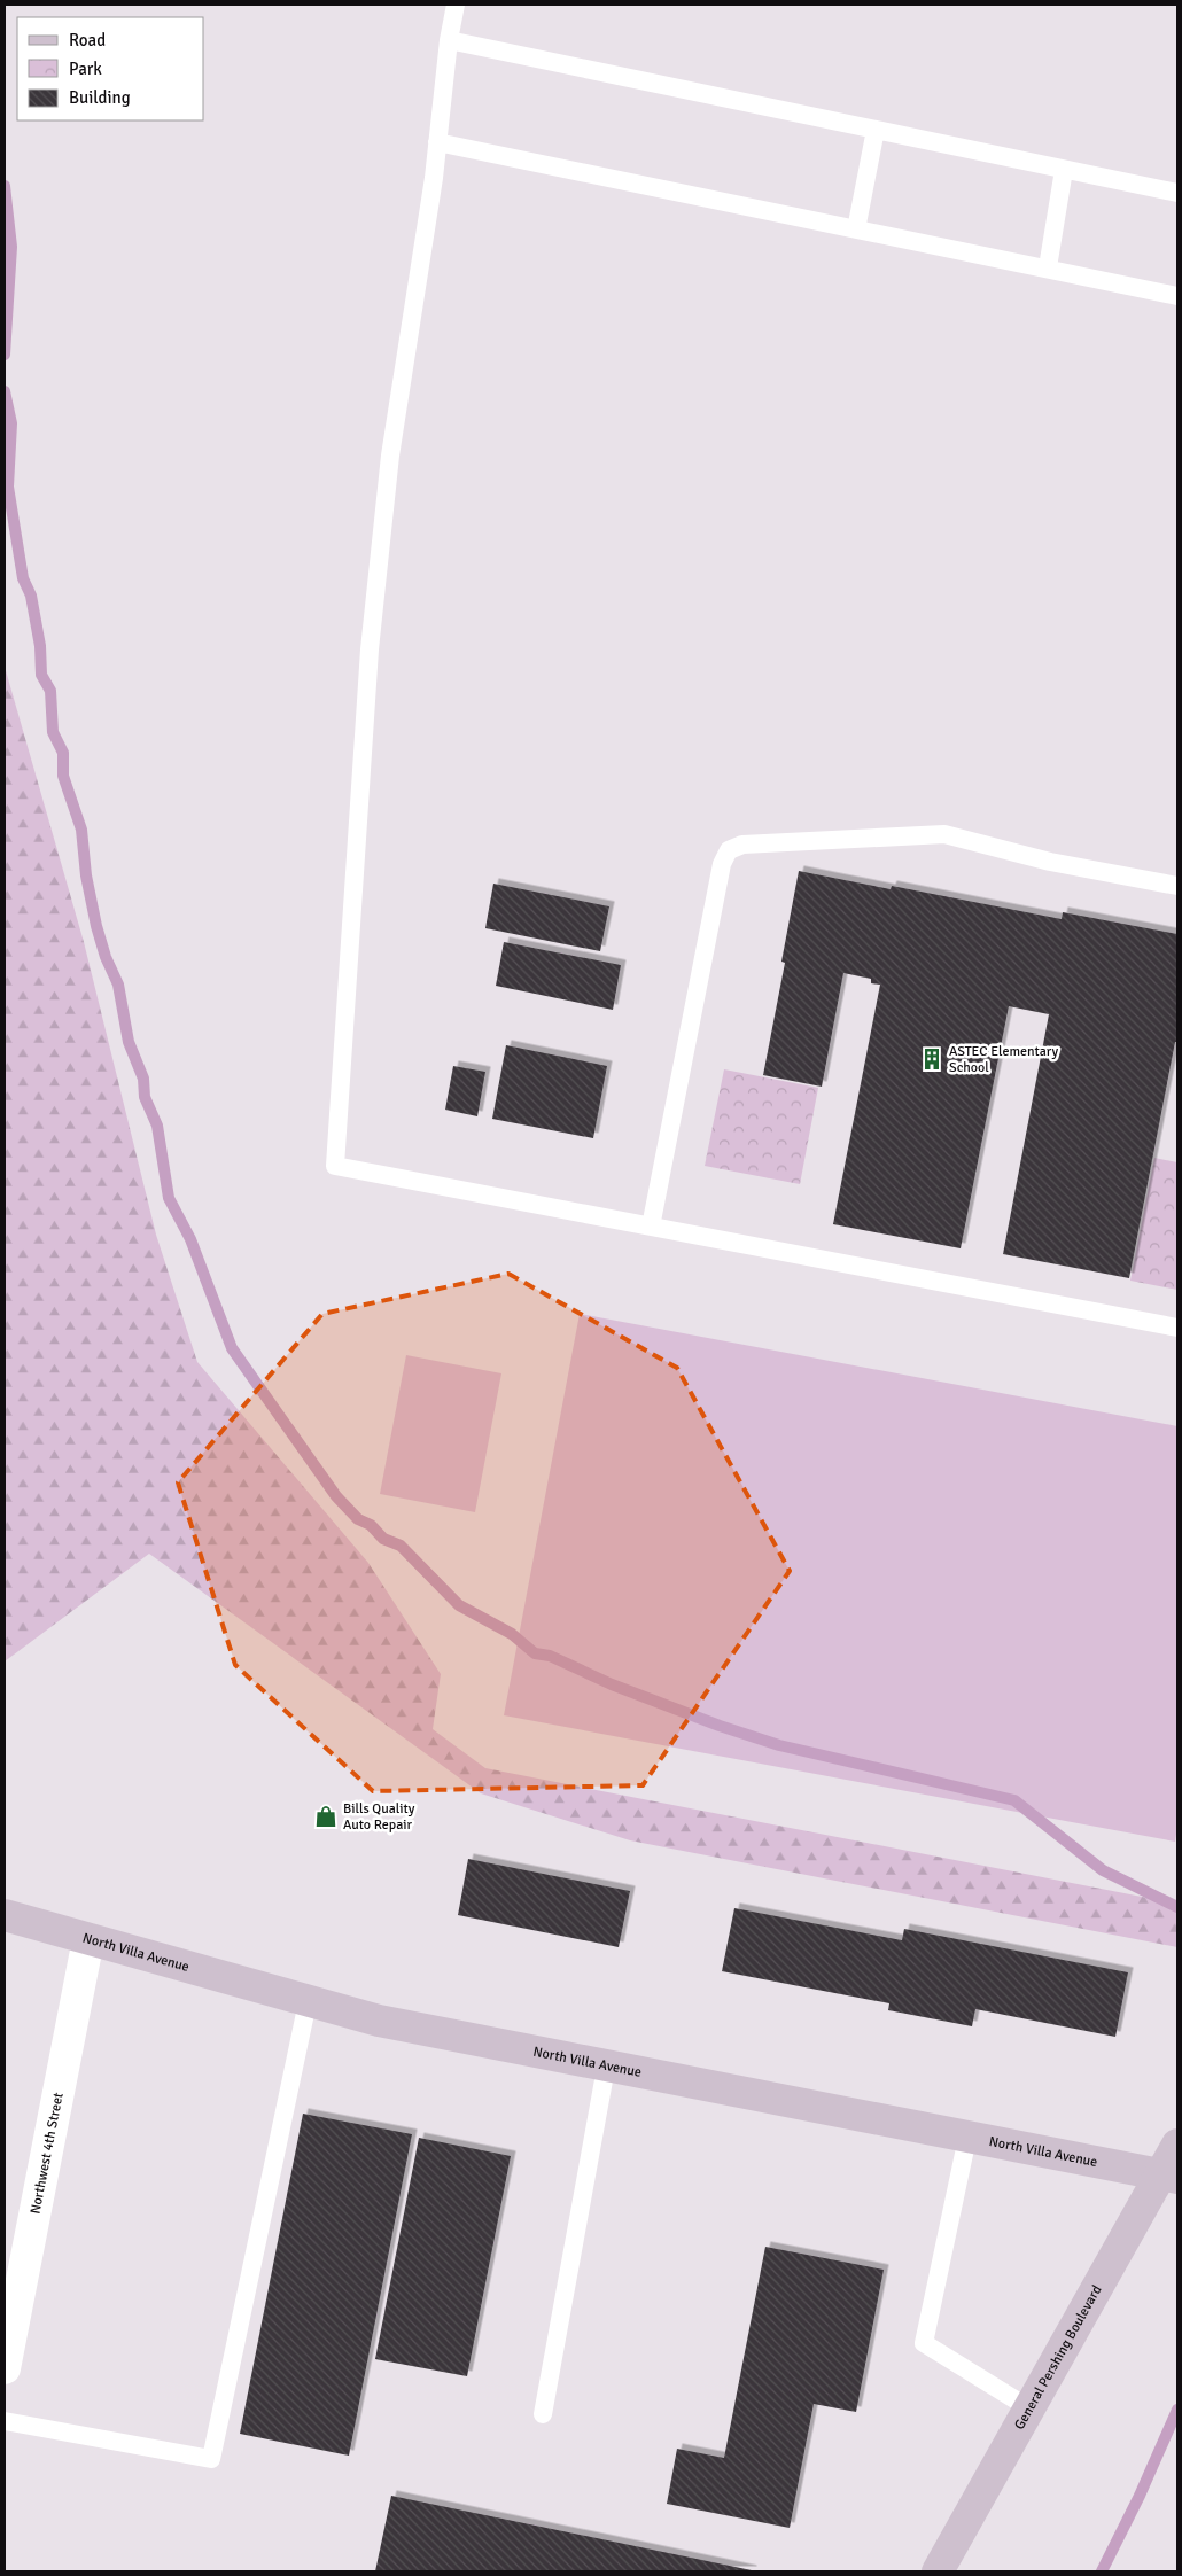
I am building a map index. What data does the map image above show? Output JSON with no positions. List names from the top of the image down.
{
  "streets": {
    "main road": ["North Villa Avenue", "General Pershing Boulevard"],
    "street": ["Northwest 4th Street"]
  },
  "crossings": [
    ["North Villa Avenue", "Northwest 4th Street"],
    ["North Villa Avenue", "General Pershing Boulevard"]
  ],
  "places": {
    "building": ["ASTEC Elementary School"],
    "shop": ["Bills Quality Auto Repair"]
  },
  "legend": ["Road", "Park", "Building"]
}
